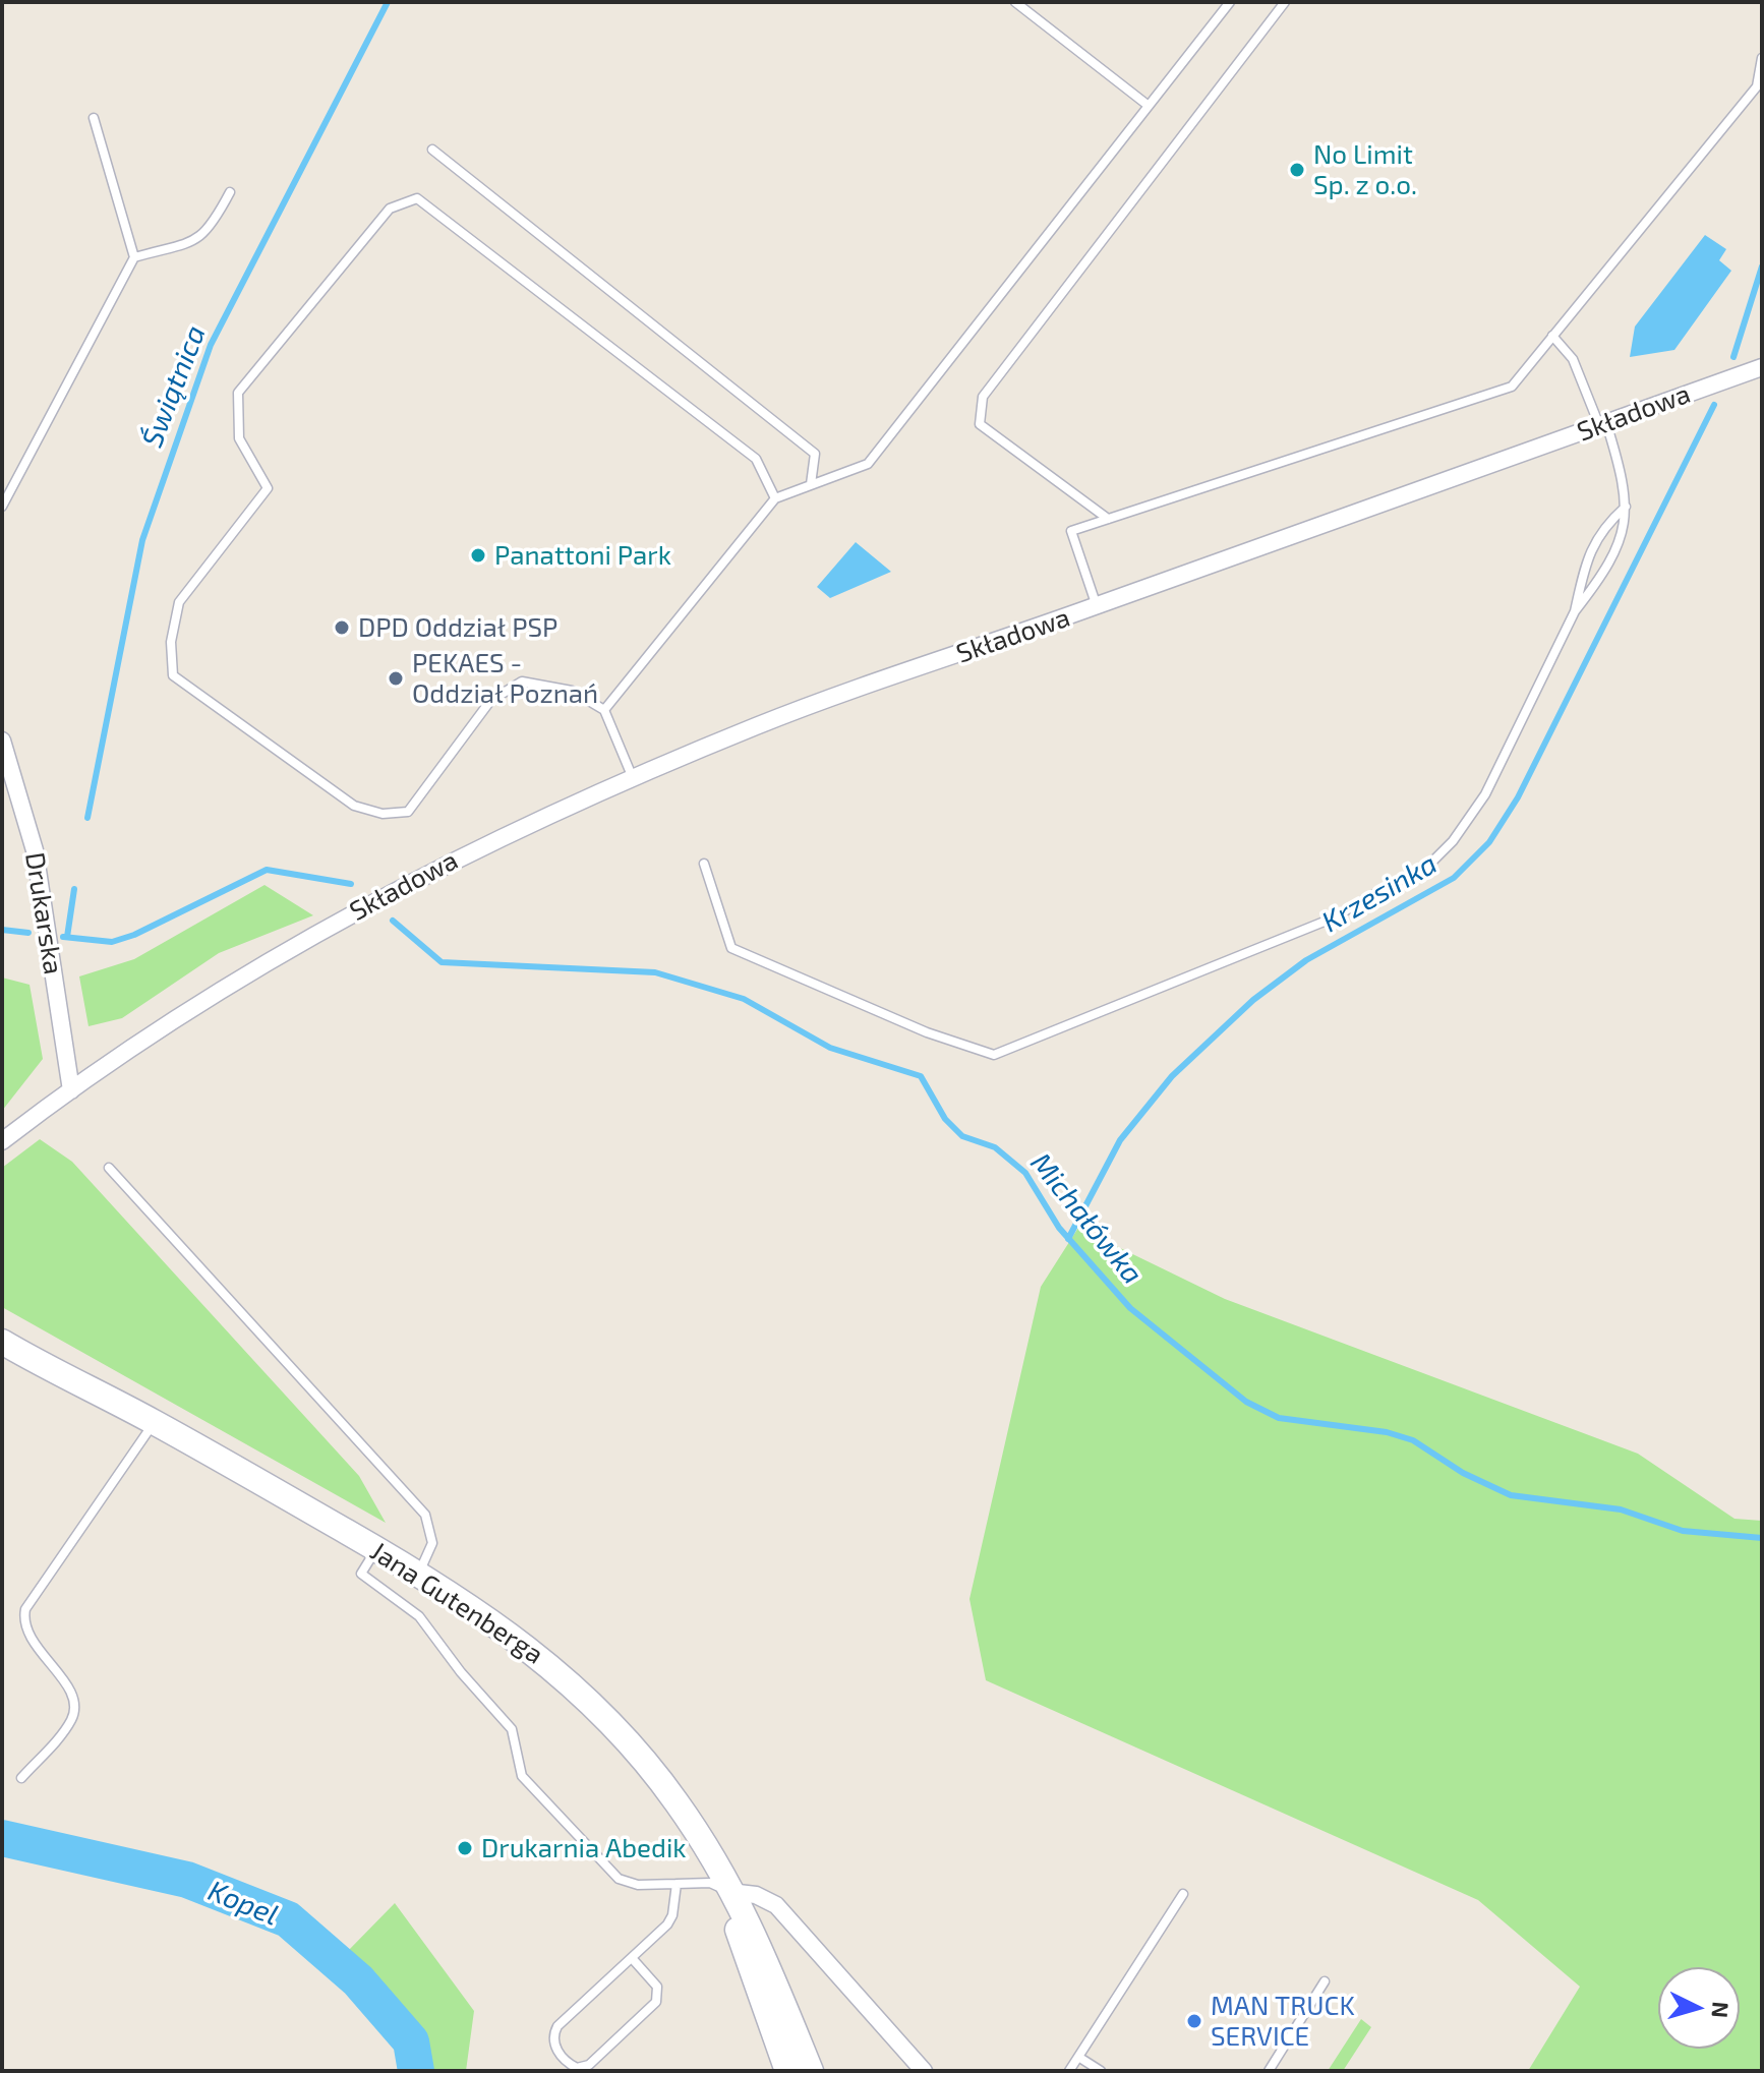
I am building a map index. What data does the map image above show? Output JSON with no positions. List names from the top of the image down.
{
  "streets": {
    "street": ["Składowa", "Drukarska", "Jana Gutenberga"]
  },
  "crossings": [
    ["Składowa", "Drukarska"]
  ],
  "water": [
    "Świątnica",
    "Krzesinka",
    "Michałówka",
    "Kopel"
  ],
  "places": [
    "No Limit Sp. z o.o.",
    "Panattoni Park",
    "DPD Oddział PSP",
    "PEKAES - Oddział Poznań",
    "Drukarnia Abedik",
    "MAN TRUCK SERVICE"
  ],
  "north": "right"
}
